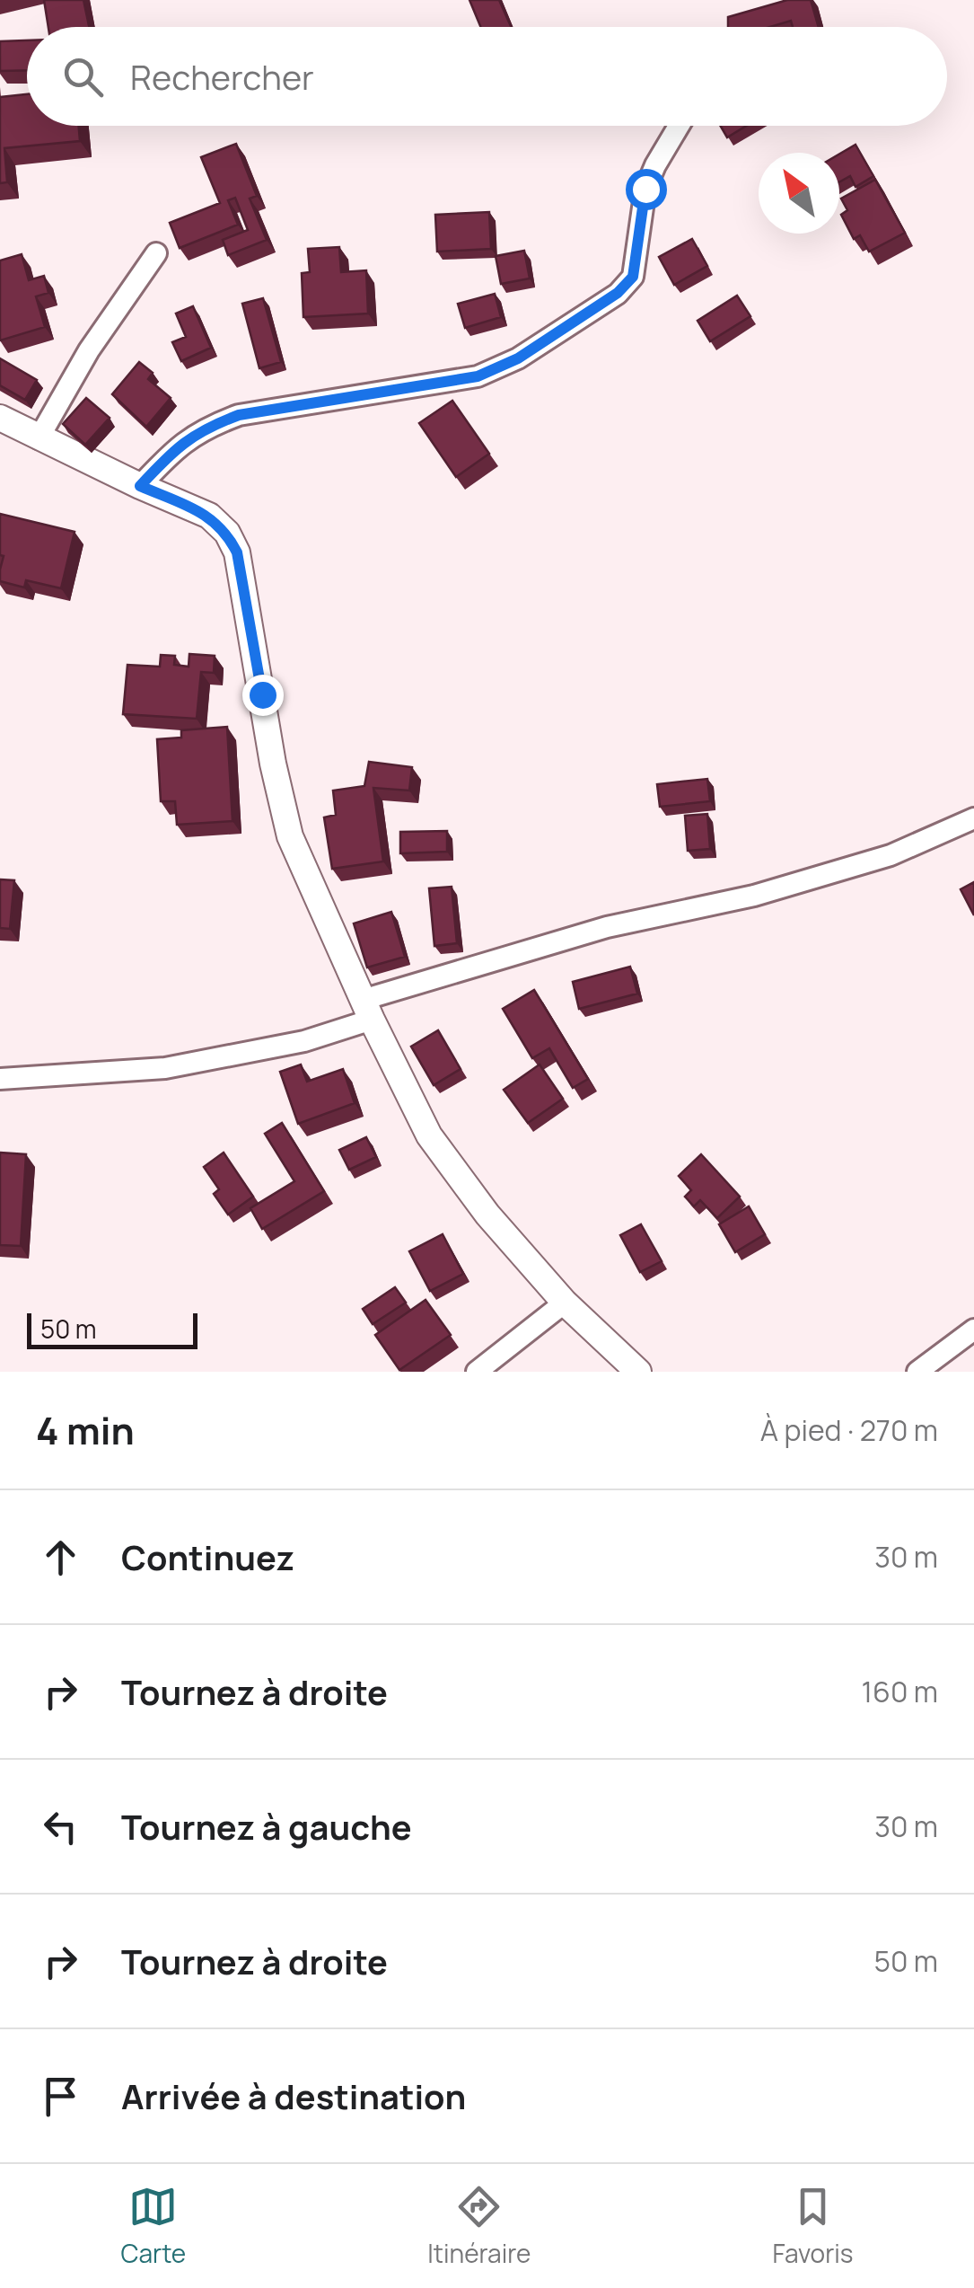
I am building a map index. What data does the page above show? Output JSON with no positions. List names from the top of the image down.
{
  "scale_bar": "50 m",
  "north": "top left",
  "page": {
    "search": "Rechercher",
    "scale": "50 m",
    "heading": ["4 min", "À pied · 270 m"],
    "list": [
      ["Continuez", "30 m"],
      ["Tournez à droite", "160 m"],
      ["Tournez à gauche", "30 m"],
      ["Tournez à droite", "50 m"],
      "Arrivée à destination"
    ],
    "nav": ["Carte", "Itinéraire", "Favoris"]
  }
}
